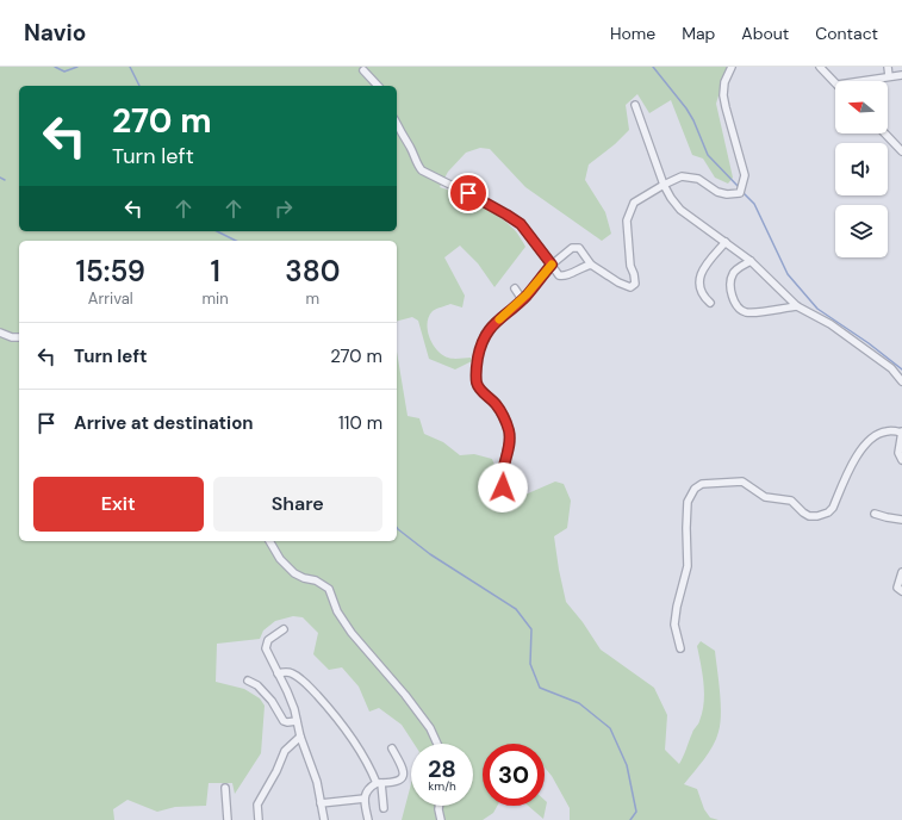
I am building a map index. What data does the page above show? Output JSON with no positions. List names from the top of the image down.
{
  "north": "left",
  "page": {
    "header": "Navio",
    "nav": [
      "Home",
      "Map",
      "About",
      "Contact"
    ],
    "turn": ["270 m", "Turn left"],
    "eta": [
      "15:59",
      "Arrival",
      "1",
      "min",
      "380",
      "m"
    ],
    "list": [
      {
        "name": "Turn left",
        "value": "270 m"
      },
      {
        "name": "Arrive at destination",
        "value": "110 m"
      }
    ],
    "buttons": ["Exit", "Share"],
    "speed": "28 km/h",
    "limit": "30"
  }
}
